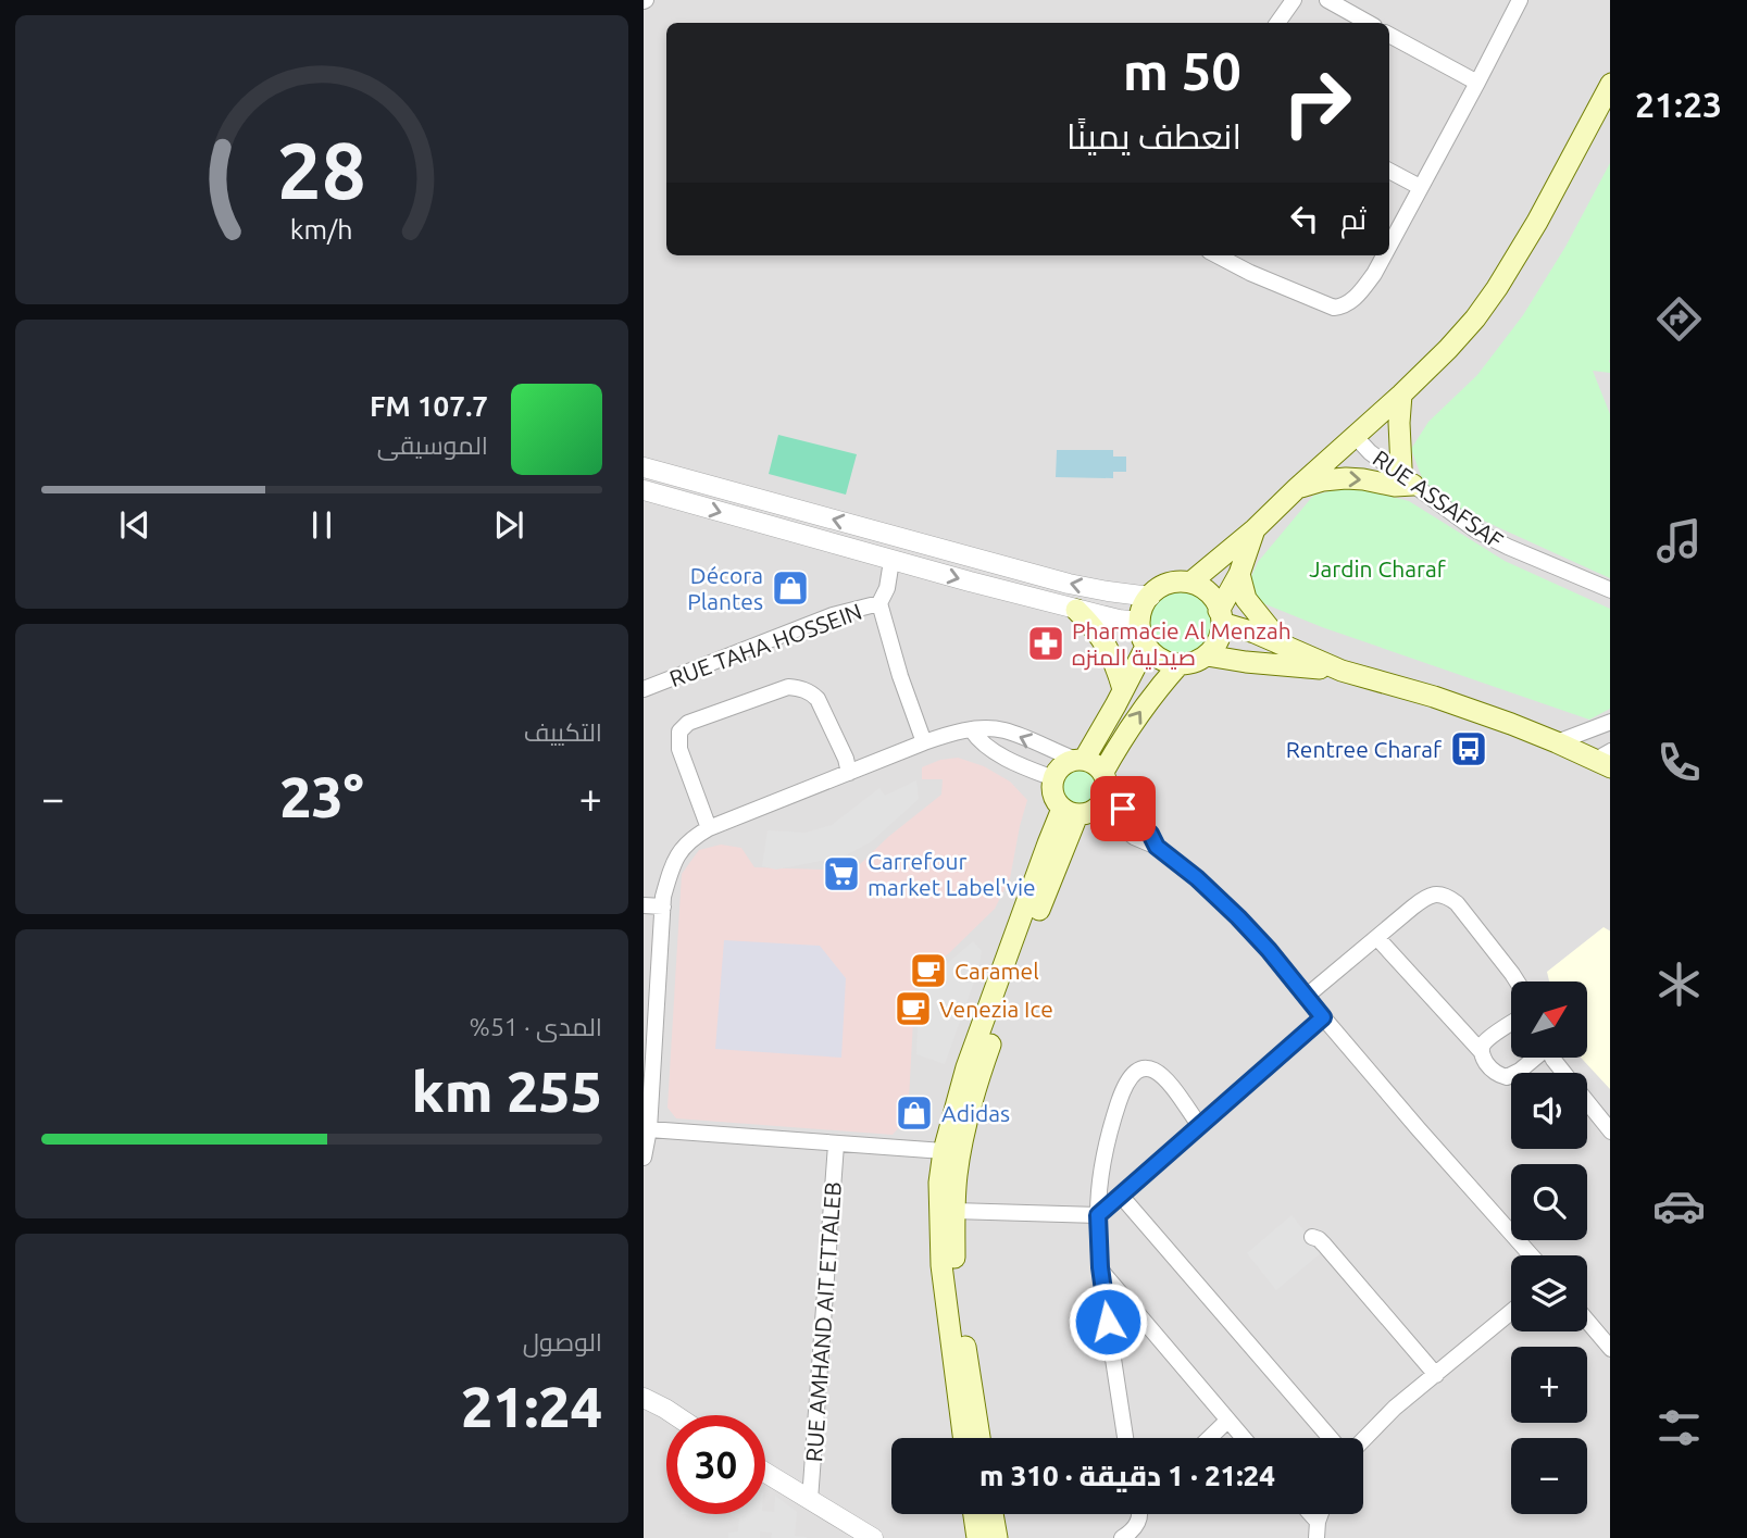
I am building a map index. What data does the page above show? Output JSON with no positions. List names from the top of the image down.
{
  "streets": {
    "street": ["RUE ASSAFSAF", "RUE TAHA HOSSEIN", "RUE AMHAND AIT ETTALEB"]
  },
  "parks": ["Jardin Charaf"],
  "places": {
    "shop": ["Décora Plantes", "Adidas"],
    "pharmacy": ["Pharmacie Al Menzah صيدلية المنزه"],
    "bus stop": ["Rentree Charaf"],
    "supermarket": ["Carrefour market Label'vie"],
    "cafe": ["Caramel", "Venezia Ice"]
  },
  "north": "top right",
  "page": {
    "tabs": "21:23",
    "turn": ["50 m", "انعطف يمينًا"],
    "then": "ثم",
    "song": ["107.7 FM", "الموسيقى"],
    "tile": [
      "التكييف",
      ["المدى · 51%", "255 km"],
      ["الوصول", "21:24"]
    ],
    "heat": ["−", "23°", "+"],
    "map_buttons": ["+", "−"],
    "limit": "30",
    "trip": "21:24 · 1 دقيقة · 310 m",
    "gauge": ["28", "km/h"]
  }
}
